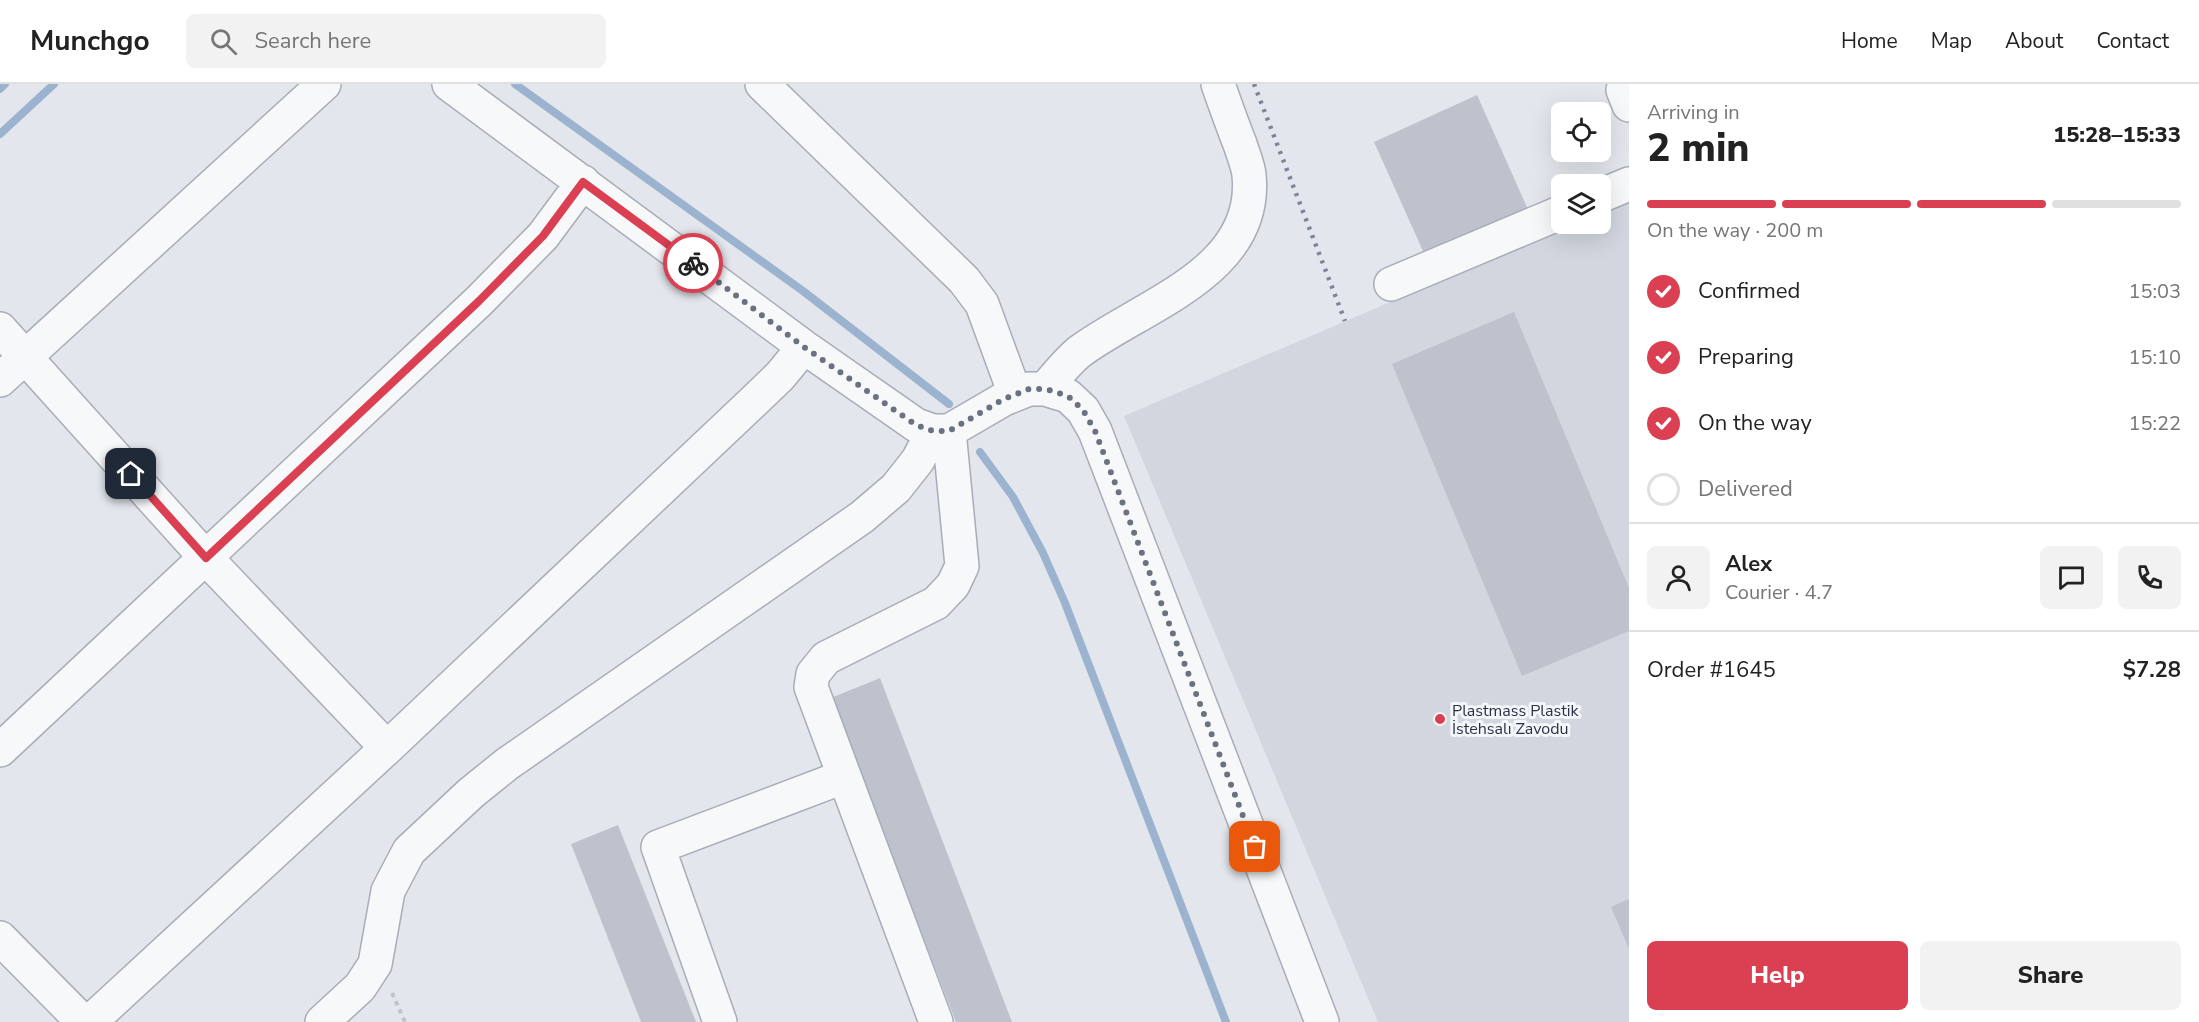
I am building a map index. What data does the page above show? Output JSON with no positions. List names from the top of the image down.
{
  "places": ["Plastmass Plastik İstehsalı Zavodu"],
  "page": {
    "header": "Munchgo",
    "search": "Search here",
    "nav": [
      "Home",
      "Map",
      "About",
      "Contact"
    ],
    "heading": ["2 min", "Arriving in", "15:28–15:33"],
    "panel": [
      "Alex",
      "Courier · 4.7",
      "Order #1645",
      "$7.28"
    ],
    "bar": "On the way · 200 m",
    "list": [
      ["Confirmed", "15:03"],
      ["Preparing", "15:10"],
      ["On the way", "15:22"],
      "Delivered"
    ],
    "buttons": ["Help", "Share"]
  }
}
